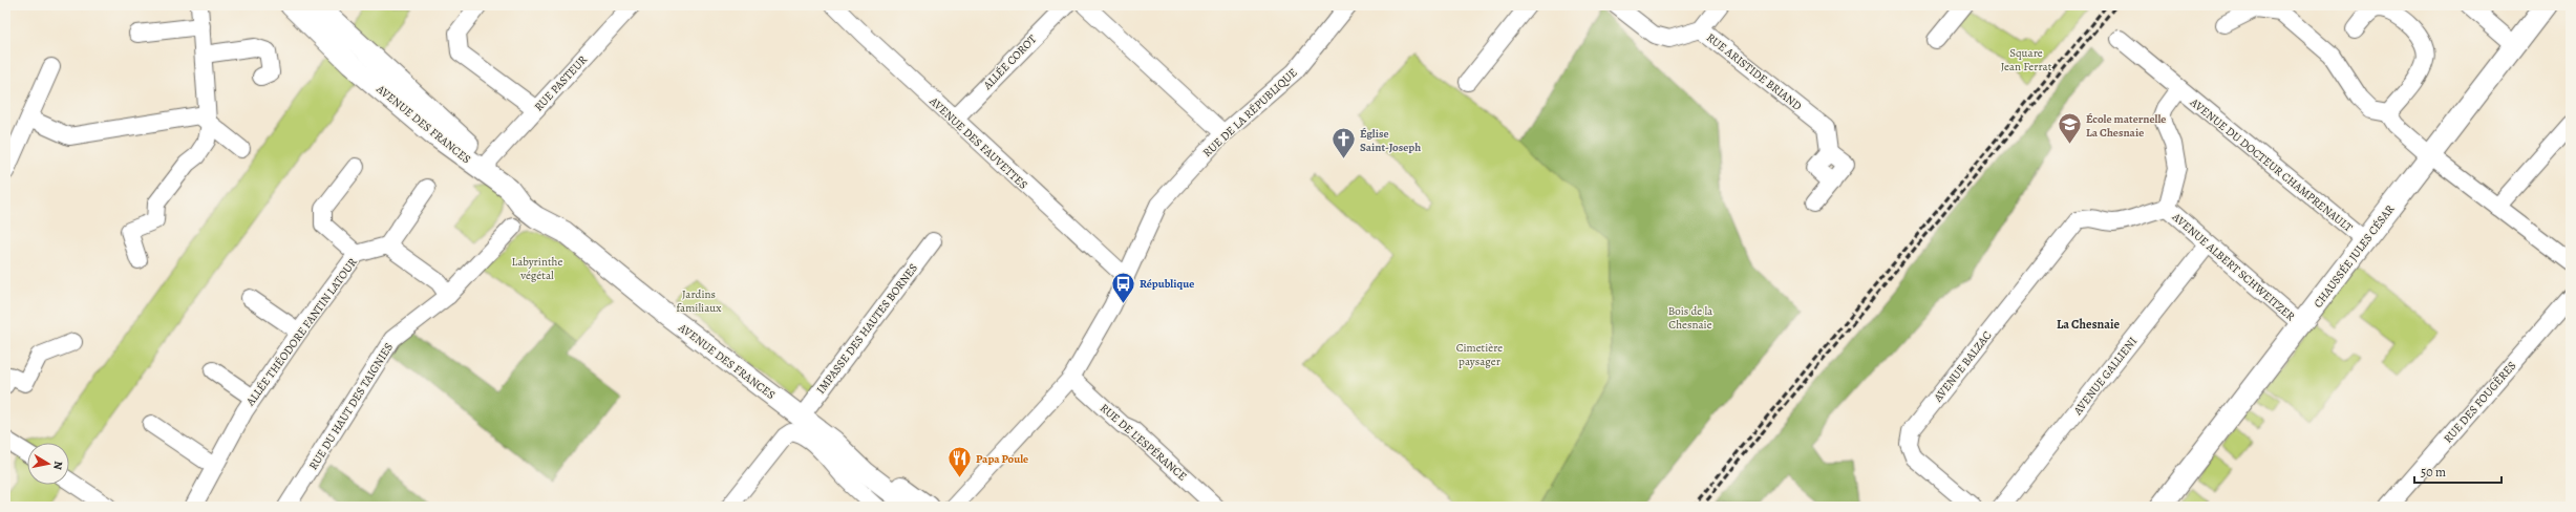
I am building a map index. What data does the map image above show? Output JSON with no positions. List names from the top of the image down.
{
  "streets": {
    "main road": ["AVENUE DES FRANCES", "CHAUSSÉE JULES CÉSAR"],
    "street": [
      "ALLÉE COROT",
      "RUE ARISTIDE BRIAND",
      "RUE PASTEUR",
      "RUE DE LA RÉPUBLIQUE",
      "AVENUE DES FAUVETTES",
      "AVENUE DU DOCTEUR CHAMPRENAULT",
      "AVENUE ALBERT SCHWEITZER",
      "IMPASSE DES HAUTES BORNES",
      "ALLÉE THÉODORE FANTIN LATOUR",
      "AVENUE BALZAC",
      "AVENUE GALLIENI",
      "RUE DES FOUGÈRES",
      "RUE DU HAUT DES TAIGNIES",
      "RUE DE L'ESPÉRANCE"
    ]
  },
  "crossings": [
    ["ALLÉE COROT", "AVENUE DES FAUVETTES"],
    ["RUE PASTEUR", "AVENUE DES FRANCES"],
    ["RUE DE LA RÉPUBLIQUE", "AVENUE DES FAUVETTES"],
    ["RUE DE LA RÉPUBLIQUE", "RUE DE L'ESPÉRANCE"],
    ["AVENUE DES FRANCES", "IMPASSE DES HAUTES BORNES"],
    ["AVENUE DES FRANCES", "RUE DU HAUT DES TAIGNIES"],
    ["AVENUE DU DOCTEUR CHAMPRENAULT", "CHAUSSÉE JULES CÉSAR"],
    ["CHAUSSÉE JULES CÉSAR", "AVENUE ALBERT SCHWEITZER"],
    ["AVENUE ALBERT SCHWEITZER", "AVENUE BALZAC"],
    ["AVENUE ALBERT SCHWEITZER", "AVENUE GALLIENI"]
  ],
  "districts": ["La Chesnaie"],
  "parks": [
    "Square Jean Ferrat",
    "Labyrinthe végétal",
    "Jardins familiaux",
    "Bois de la Chesnaie",
    "Cimetière paysager"
  ],
  "places": {
    "school or university": ["École maternelle La Chesnaie"],
    "church": ["Église Saint-Joseph"],
    "bus stop": ["République"],
    "restaurant": ["Papa Poule"]
  },
  "scale_bar": "50 m",
  "north": "right"
}
